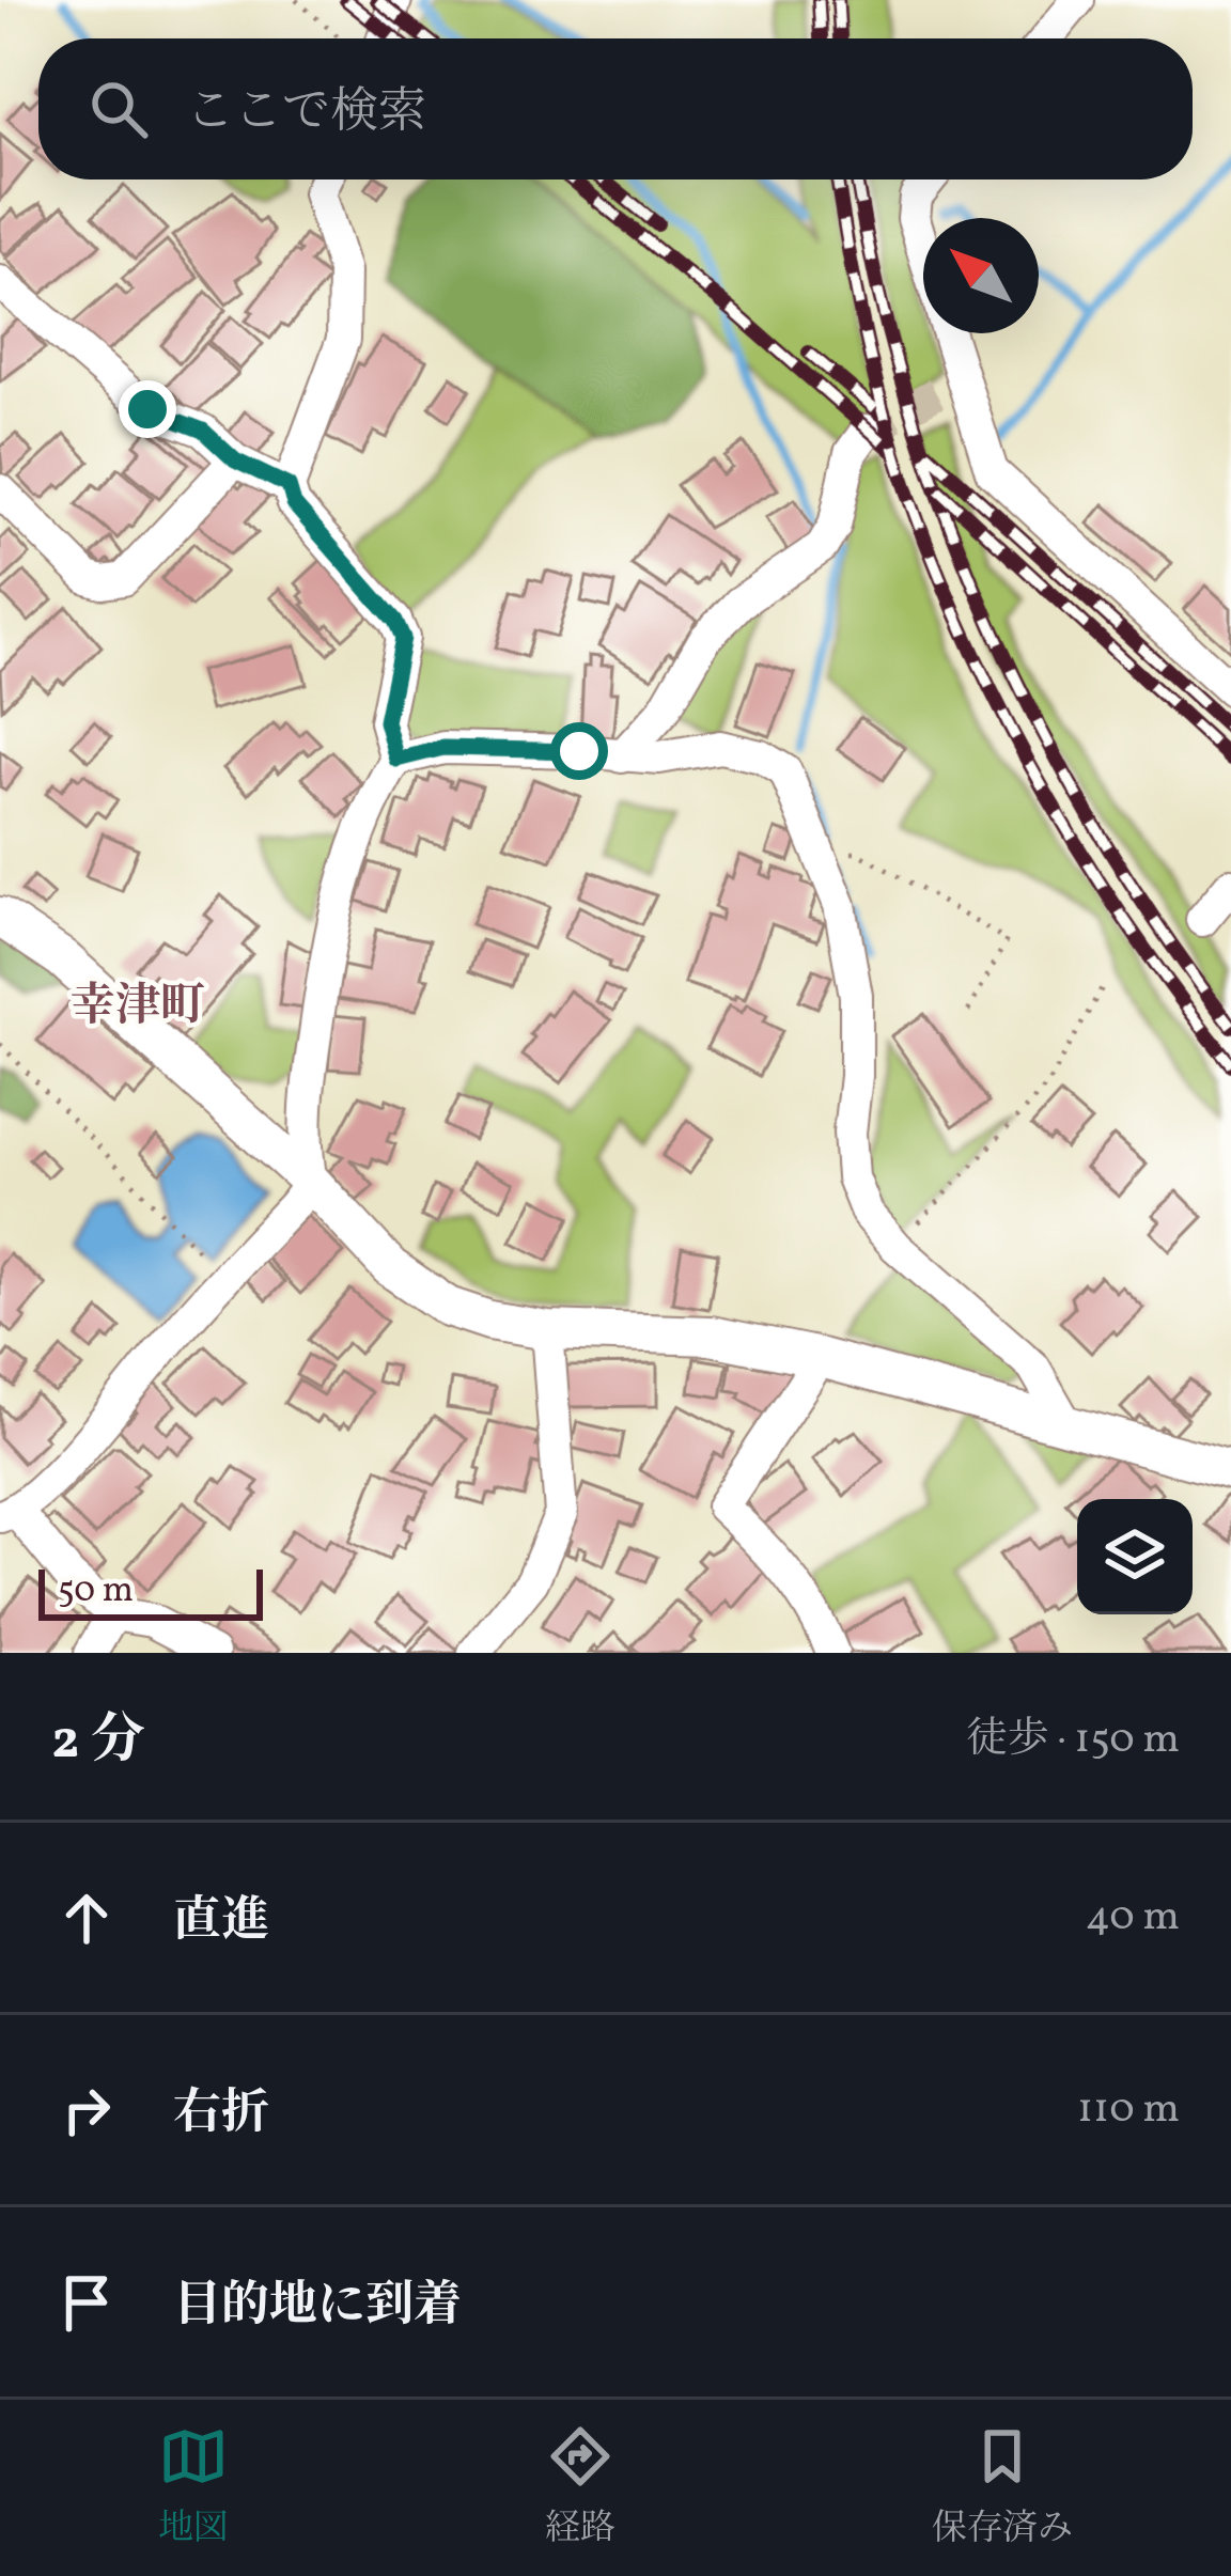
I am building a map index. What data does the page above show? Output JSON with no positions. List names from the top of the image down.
{
  "districts": ["幸津町"],
  "scale_bar": "50 m",
  "north": "top left",
  "page": {
    "search": "ここで検索",
    "scale": "50 m",
    "heading": ["2 分", "徒歩 · 150 m"],
    "list": [
      ["直進", "40 m"],
      ["右折", "110 m"],
      "目的地に到着"
    ],
    "nav": ["地図", "経路", "保存済み"]
  }
}
